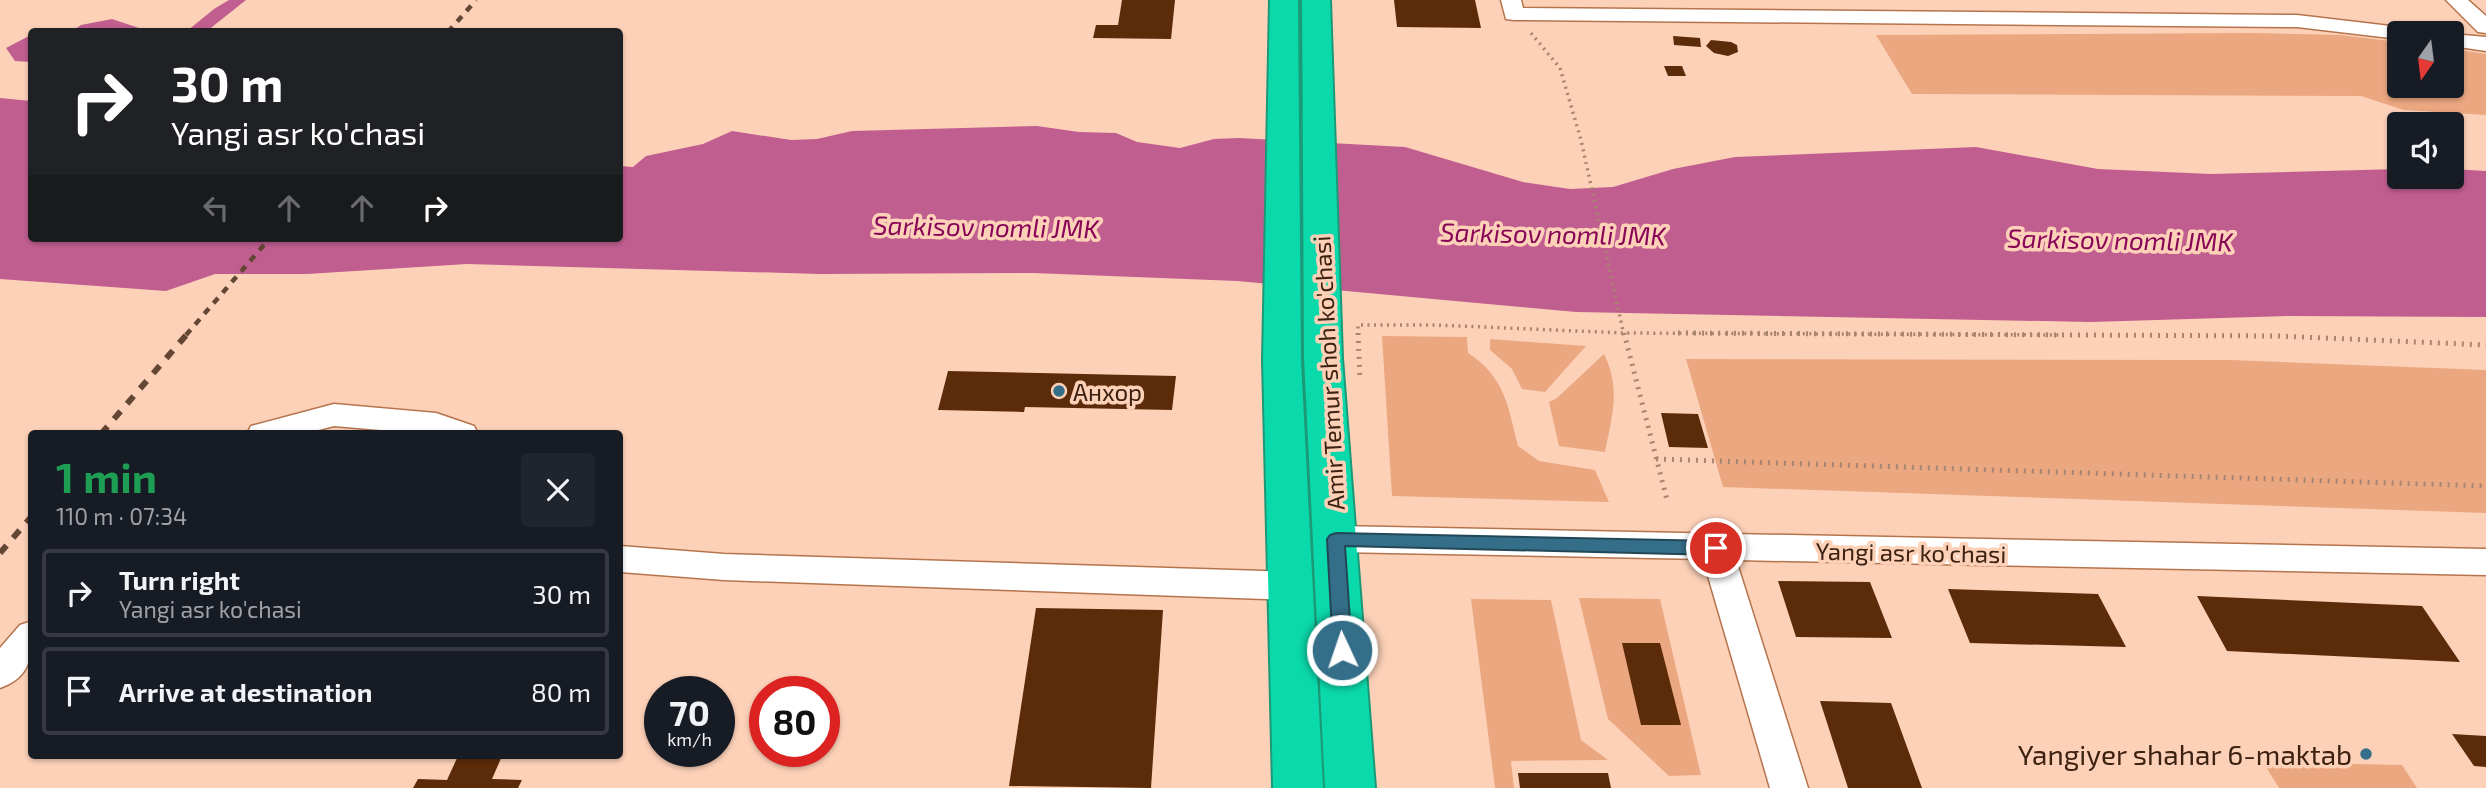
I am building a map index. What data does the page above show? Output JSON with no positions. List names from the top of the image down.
{
  "streets": {
    "highway": ["Amir Temur shoh ko'chasi"],
    "street": ["Yangi asr ko'chasi"]
  },
  "crossings": [
    ["Amir Temur shoh ko'chasi", "Yangi asr ko'chasi"]
  ],
  "water": ["Sarkisov nomli JMK"],
  "places": ["Анхор", "Yangiyer shahar 6-maktab"],
  "north": "bottom",
  "page": {
    "turn": ["30 m", "Yangi asr ko'chasi"],
    "heading": ["1 min", "110 m · 07:34"],
    "list": [
      {
        "name": "Turn right",
        "note": "Yangi asr ko'chasi",
        "value": "30 m"
      },
      {
        "name": "Arrive at destination",
        "value": "80 m"
      }
    ],
    "speed": "70 km/h",
    "limit": "80"
  }
}
